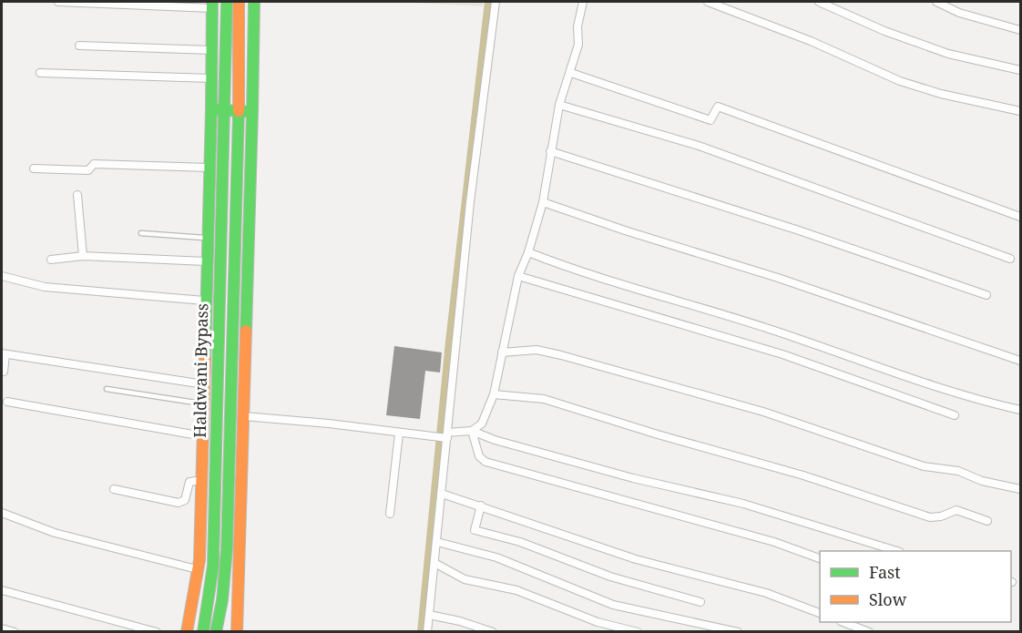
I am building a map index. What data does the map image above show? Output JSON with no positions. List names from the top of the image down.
{
  "streets": {
    "main road": ["Haldwani Bypass"]
  },
  "legend": ["Fast", "Slow"]
}
